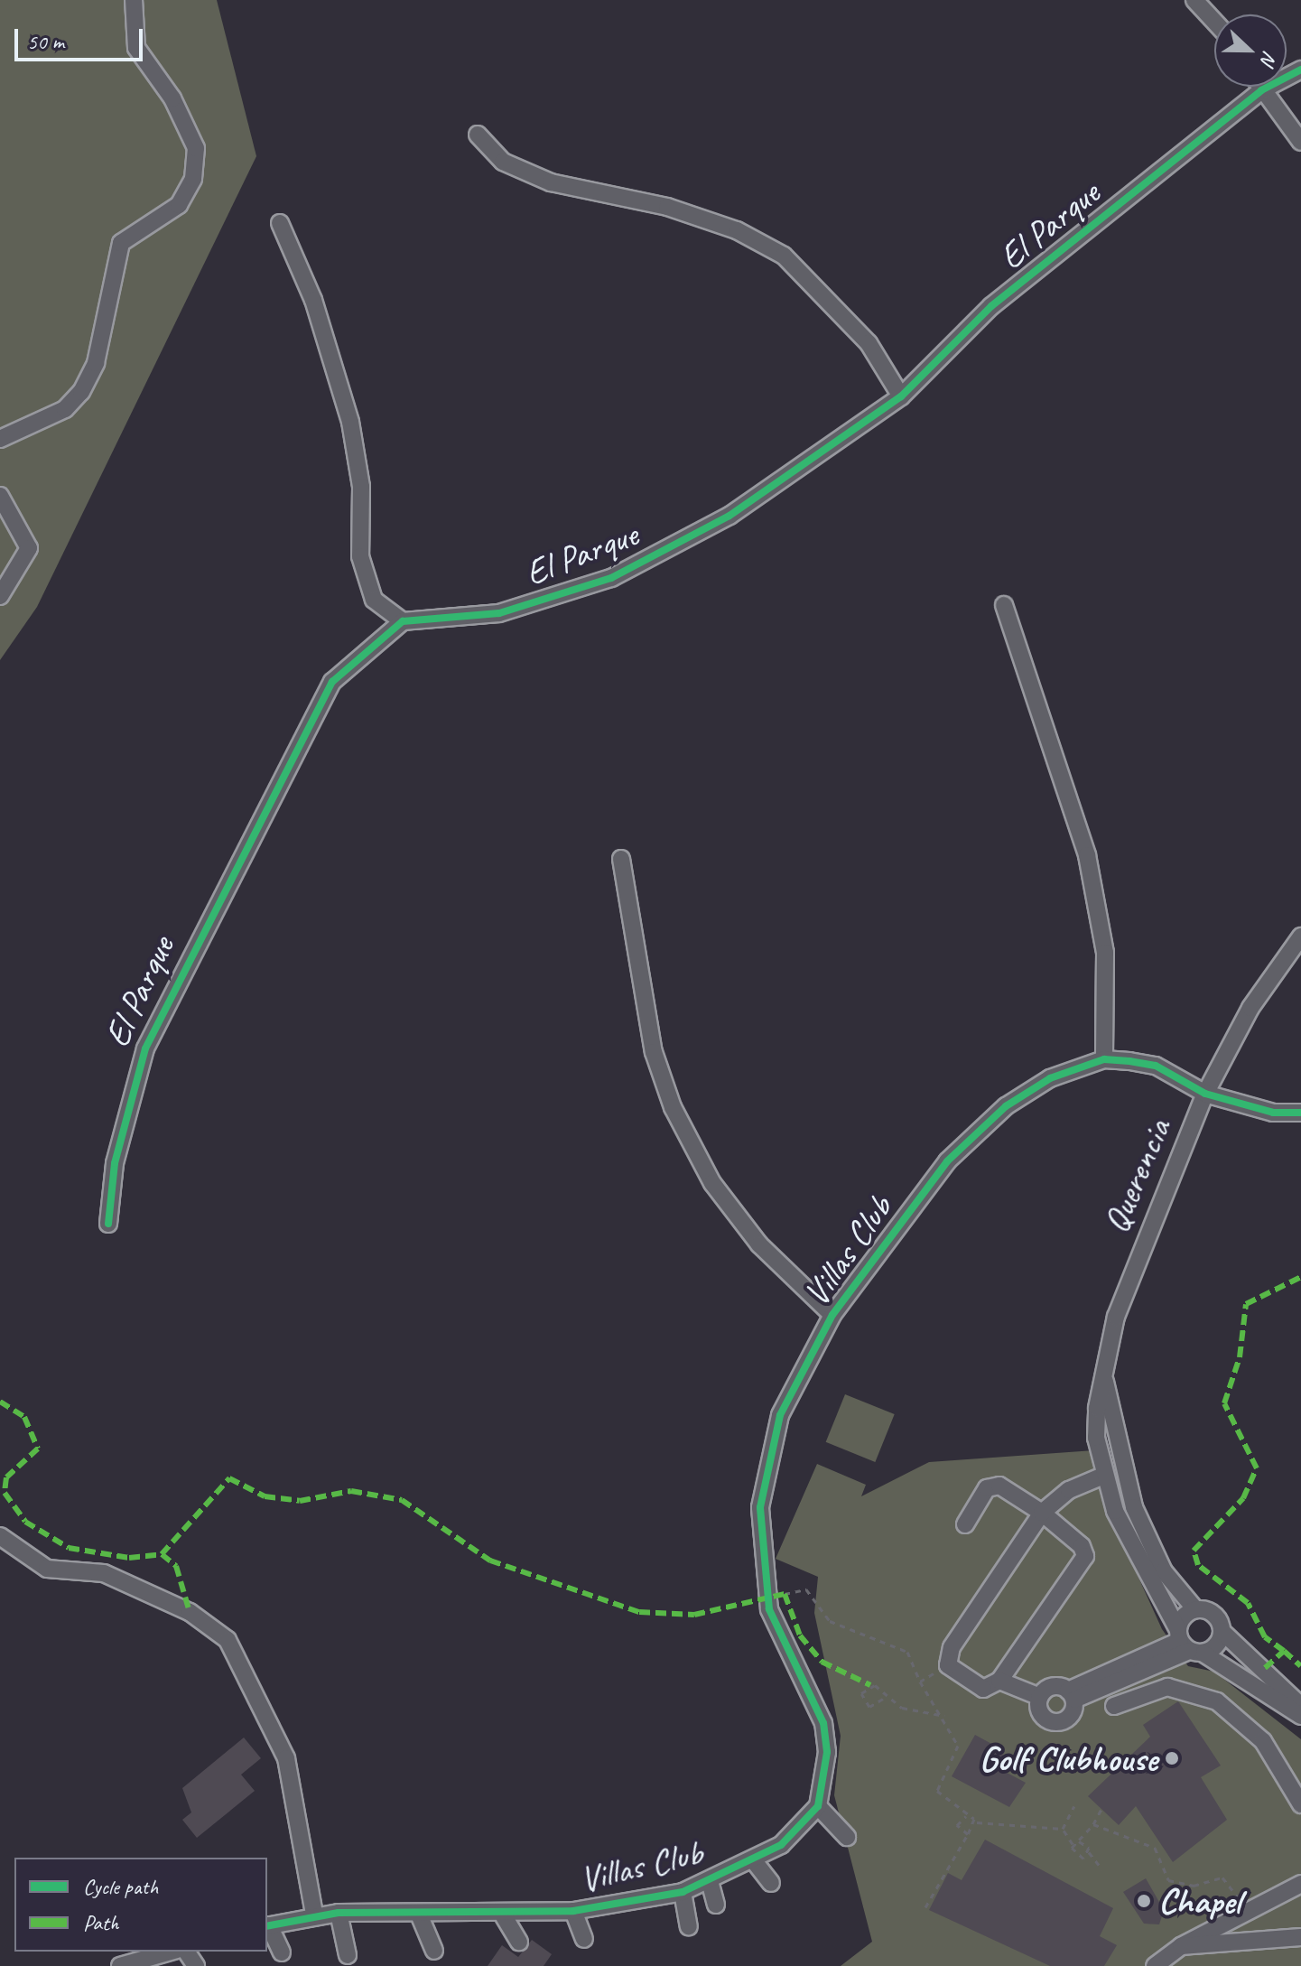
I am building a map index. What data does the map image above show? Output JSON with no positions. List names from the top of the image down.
{
  "streets": {
    "street": ["El Parque", "Querencia", "Villas Club"]
  },
  "crossings": [
    ["Querencia", "Villas Club"]
  ],
  "places": ["Golf Clubhouse", "Chapel"],
  "legend": ["Cycle path", "Path"],
  "scale_bar": "50 m",
  "north": "right"
}
